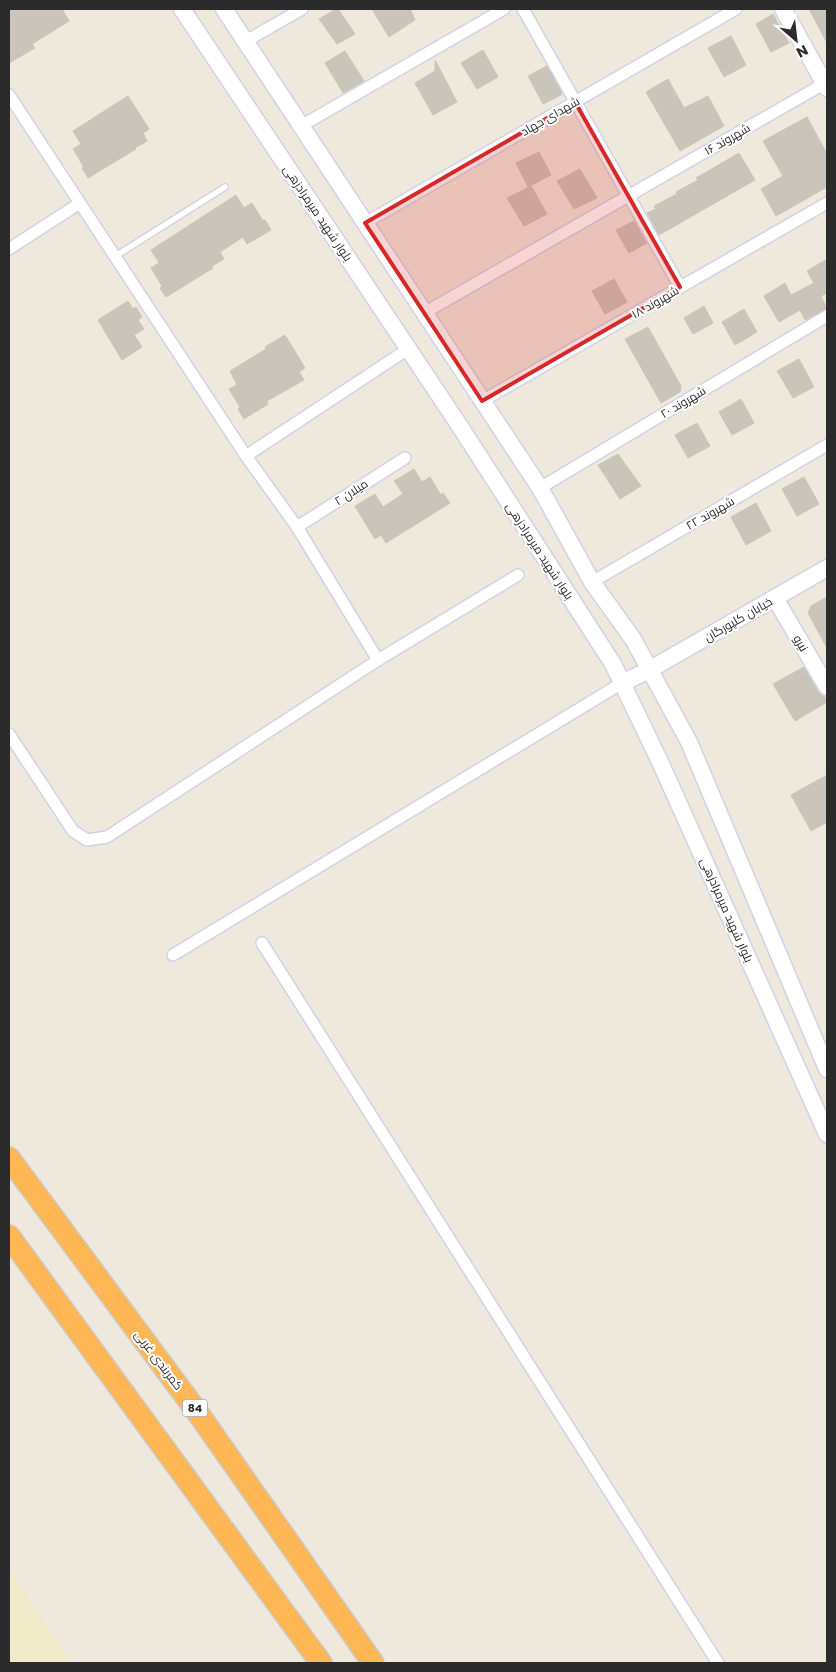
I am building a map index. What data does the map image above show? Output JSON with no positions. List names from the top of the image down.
{
  "streets": {
    "highway": ["کمربندی غربی", "84"],
    "main road": ["بلوار شهید میرمرادزهی", "خیابان کلپورگان", "نیرو"],
    "street": [
      "شهدای جهاد",
      "شهروند ۱۶",
      "شهروند ۱۸",
      "شهروند ۲۰",
      "میلان ۲",
      "شهروند ۲۲"
    ]
  },
  "crossings": [
    ["بلوار شهید میرمرادزهی", "خیابان کلپورگان"],
    ["خیابان کلپورگان", "نیرو"]
  ],
  "north": "bottom right"
}
